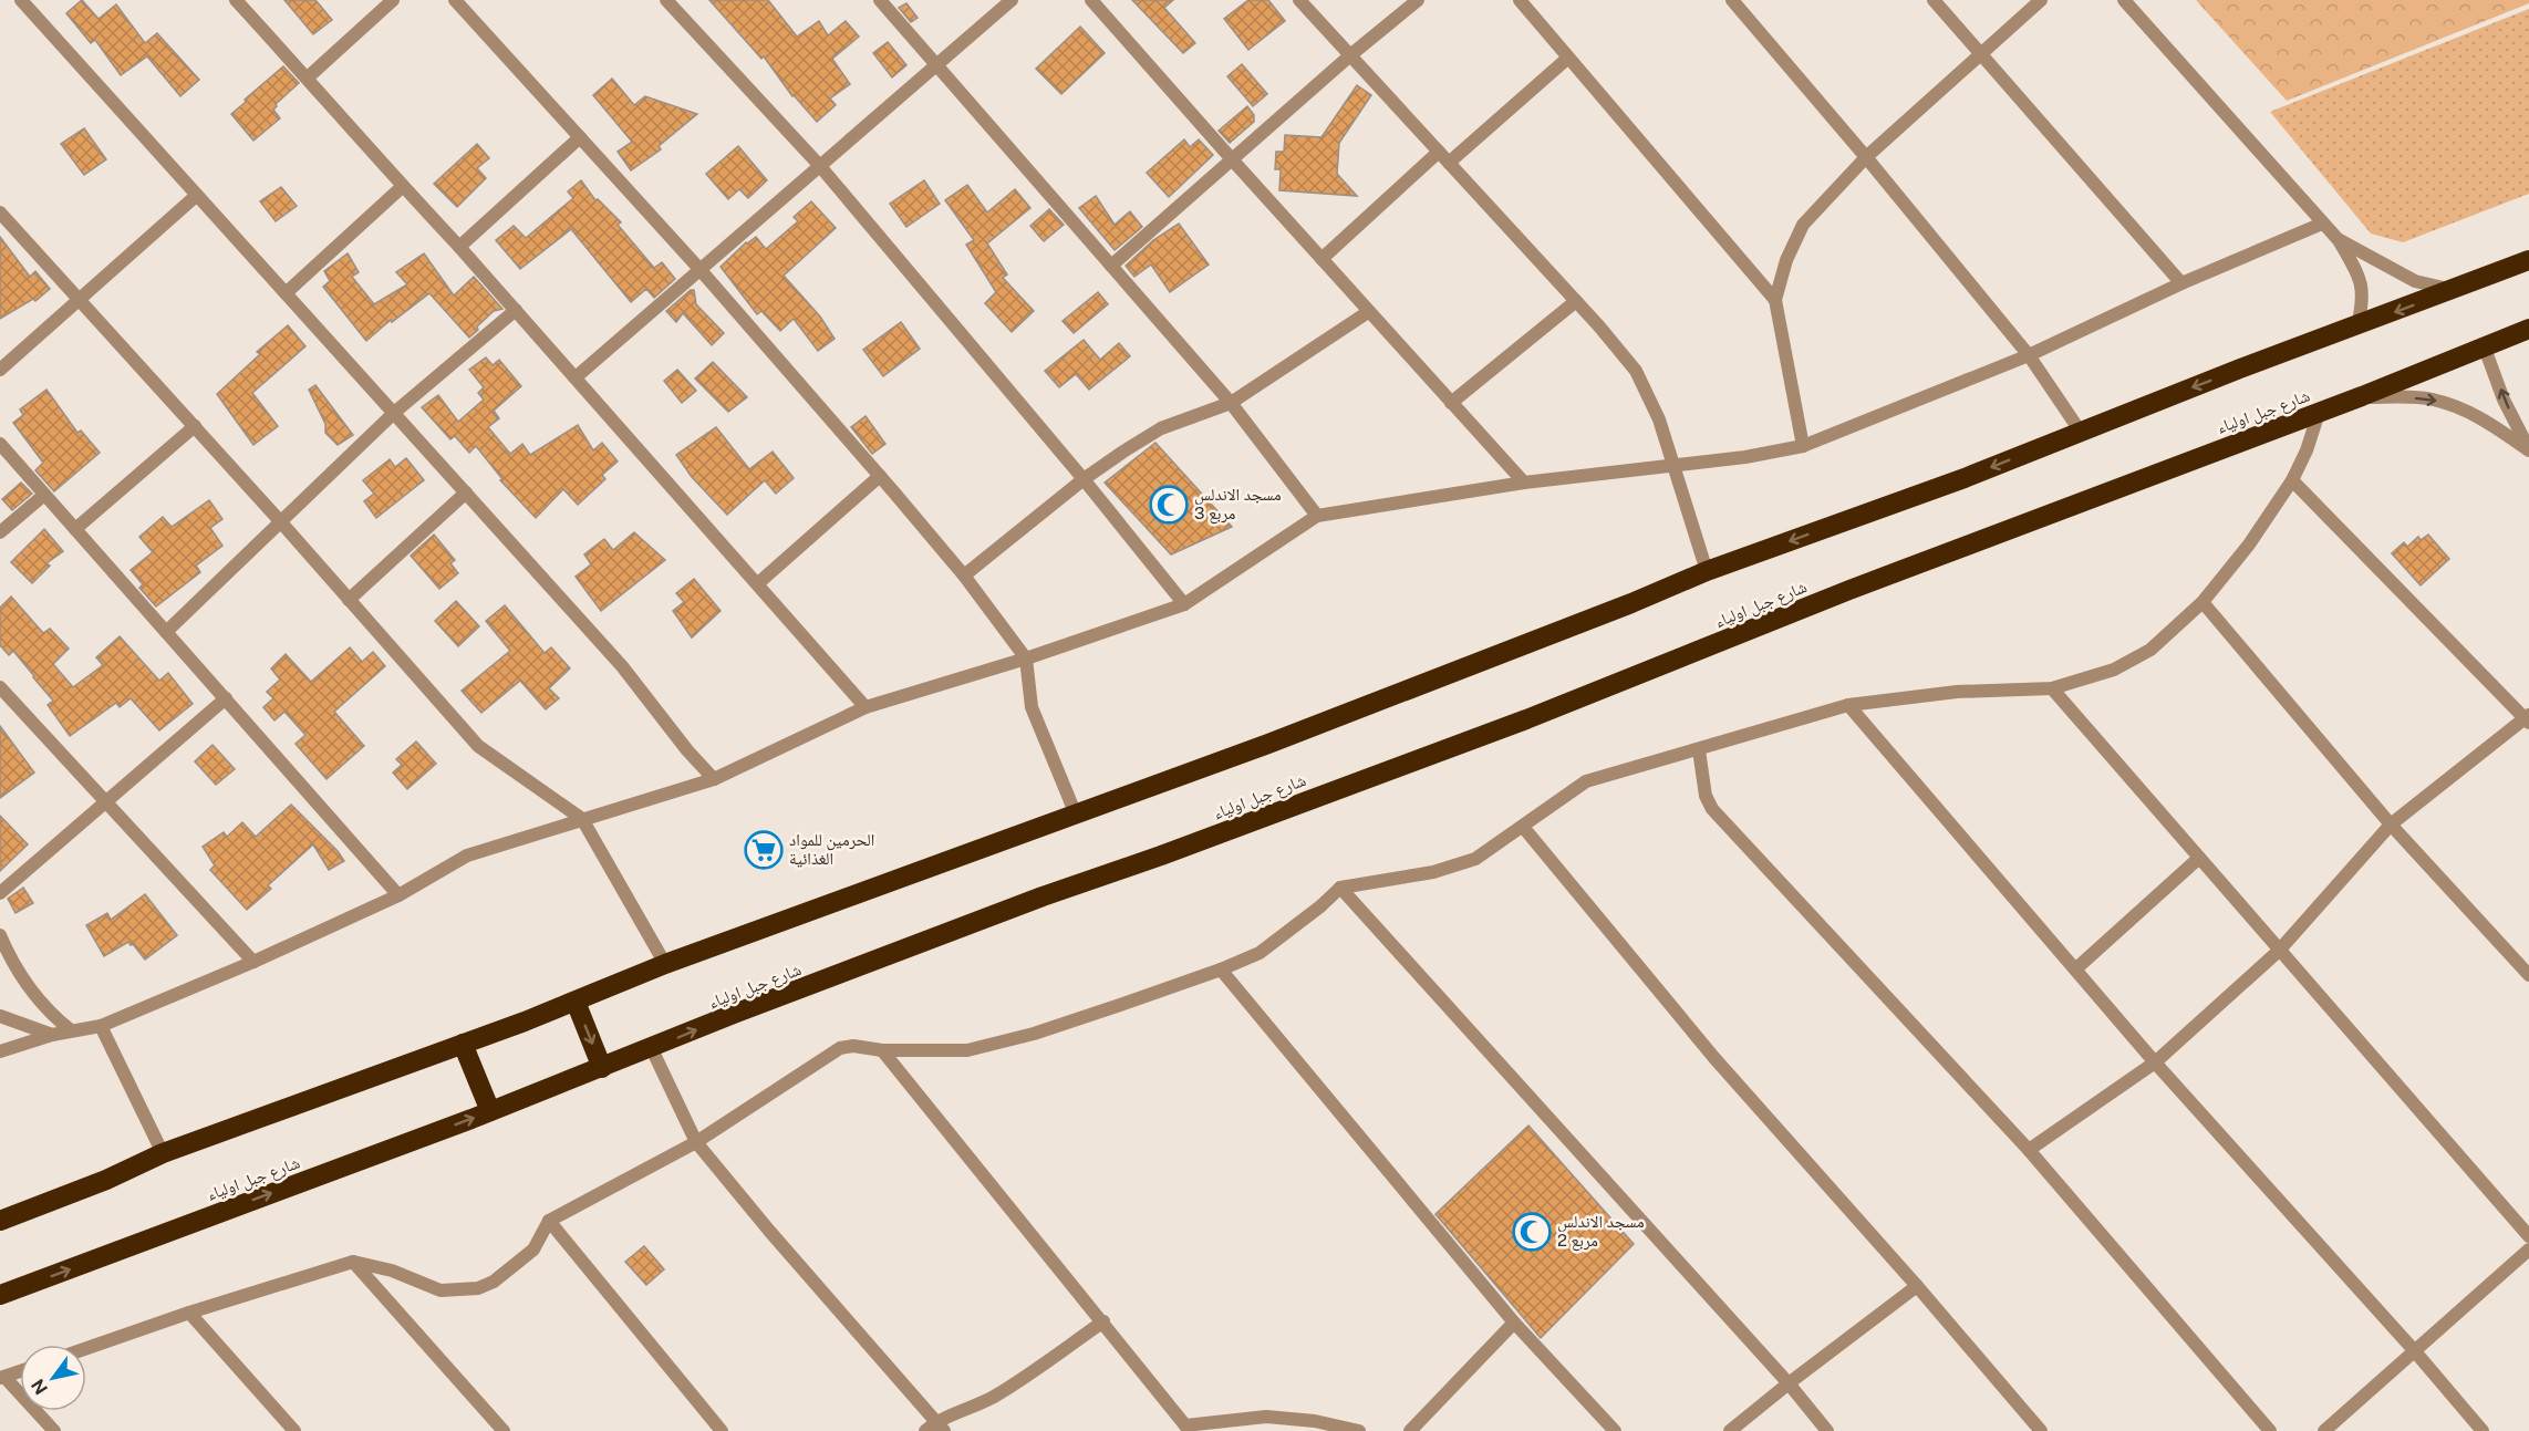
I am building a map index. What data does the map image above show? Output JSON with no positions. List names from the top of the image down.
{
  "streets": {
    "highway": ["شارع جبل اولياء"]
  },
  "places": {
    "mosque": ["مسجد الاندلس مربع 3", "مسجد الاندلس مربع 2"],
    "supermarket": ["الحرمين للمواد الغذائية"]
  },
  "north": "bottom left"
}
